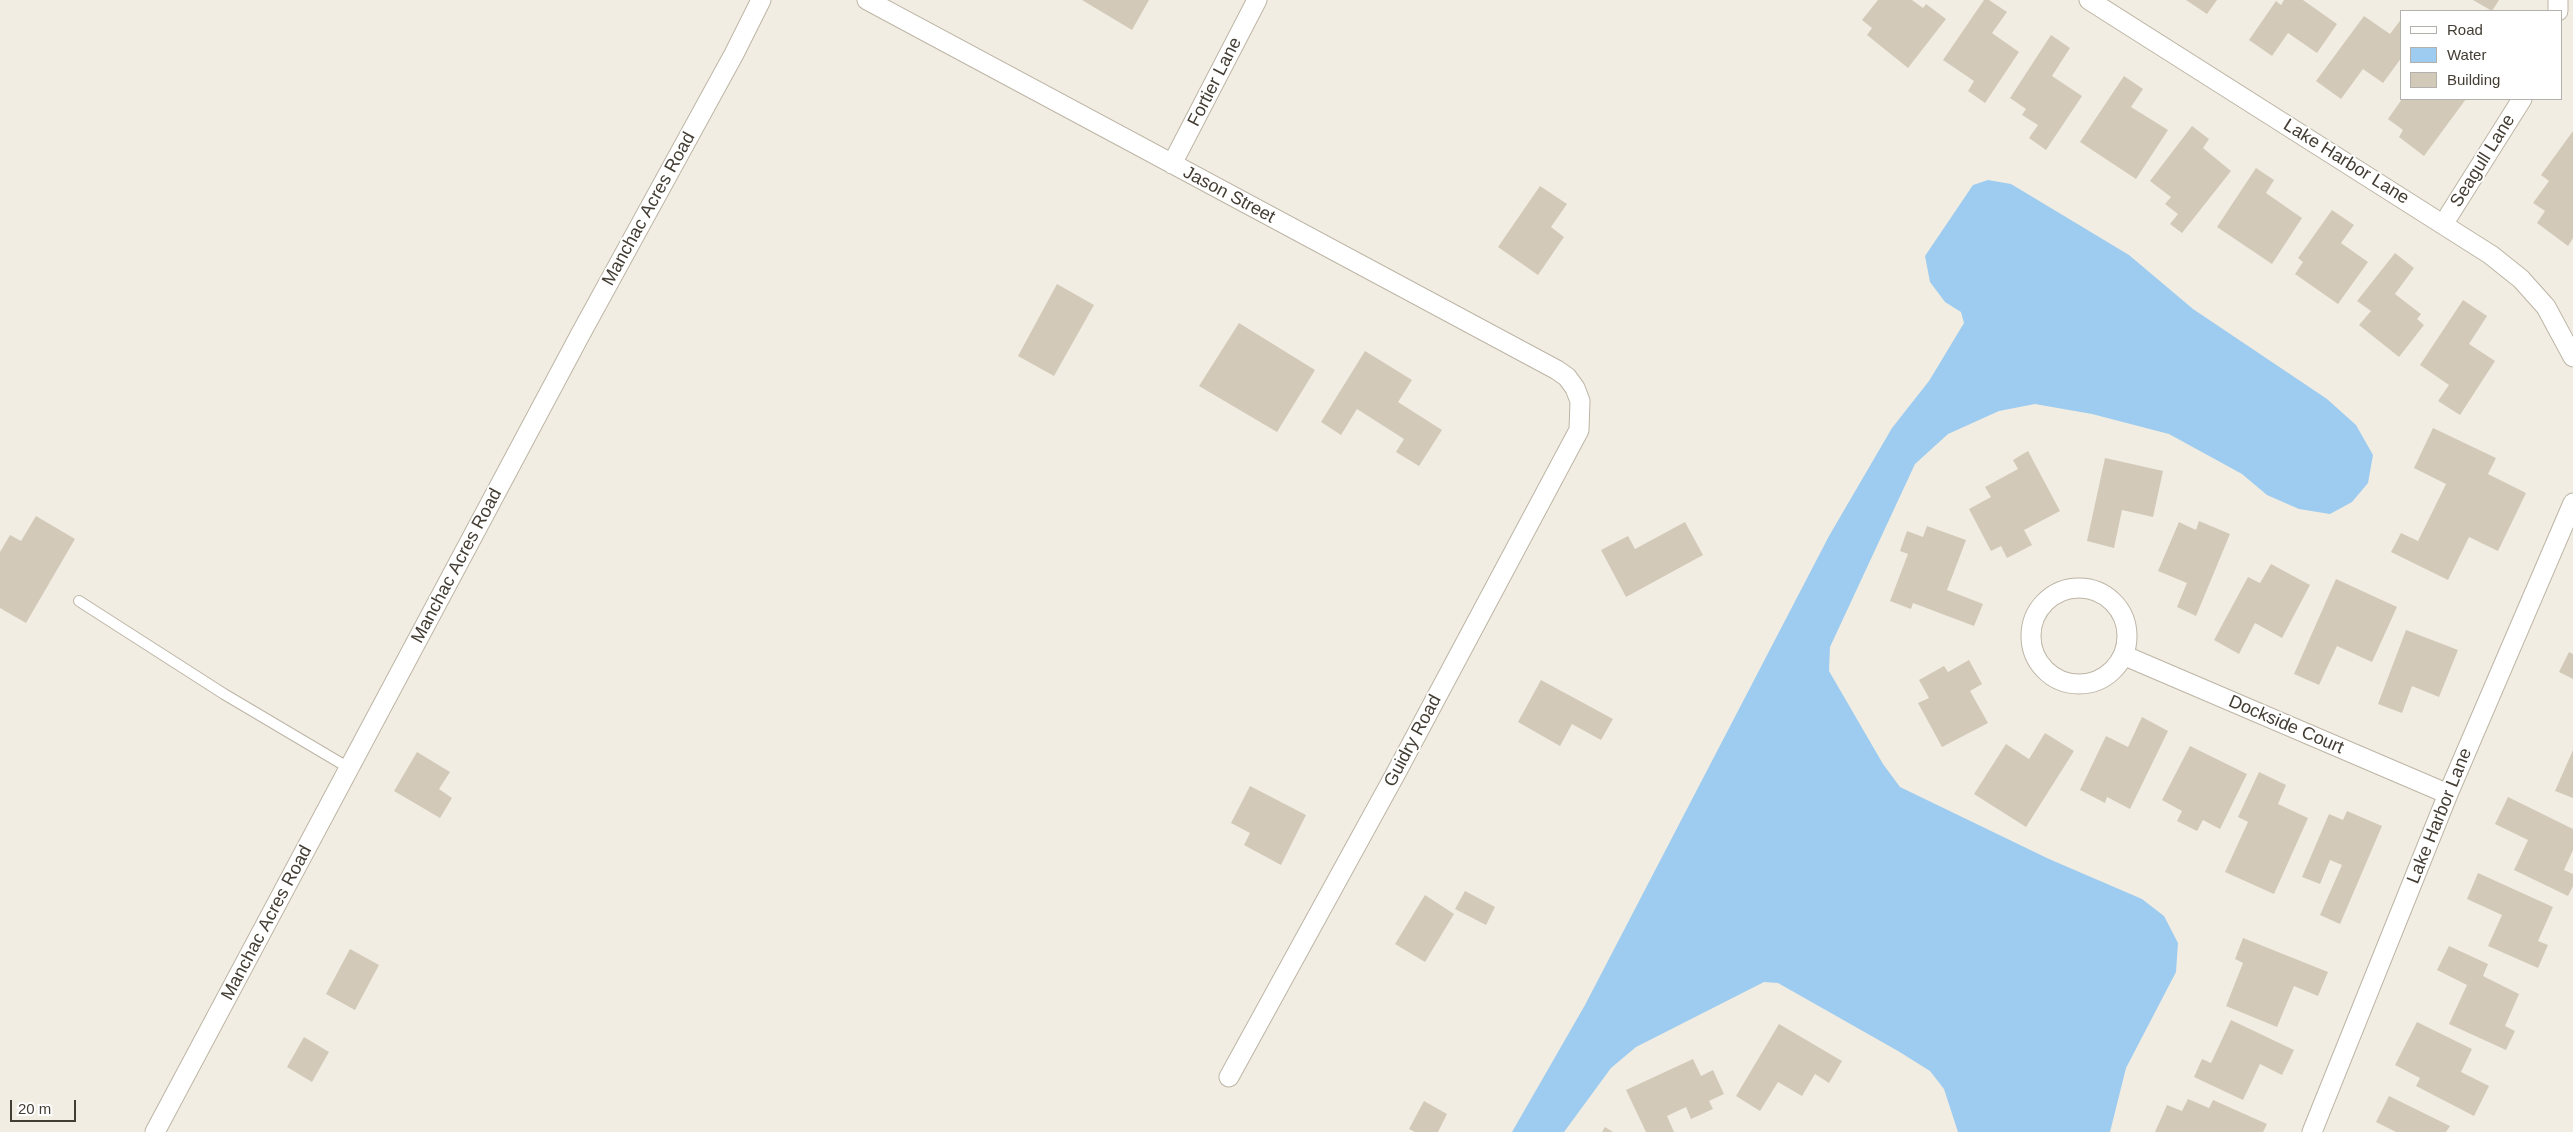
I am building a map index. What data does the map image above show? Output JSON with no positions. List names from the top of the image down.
{
  "streets": {
    "street": [
      "Fortier Lane",
      "Seagull Lane",
      "Lake Harbor Lane",
      "Jason Street",
      "Manchac Acres Road",
      "Dockside Court",
      "Guidry Road"
    ]
  },
  "crossings": [
    ["Fortier Lane", "Jason Street"],
    ["Seagull Lane", "Lake Harbor Lane"],
    ["Lake Harbor Lane", "Dockside Court"],
    ["Jason Street", "Guidry Road"]
  ],
  "legend": ["Road", "Water", "Building"],
  "scale_bar": "20 m"
}
